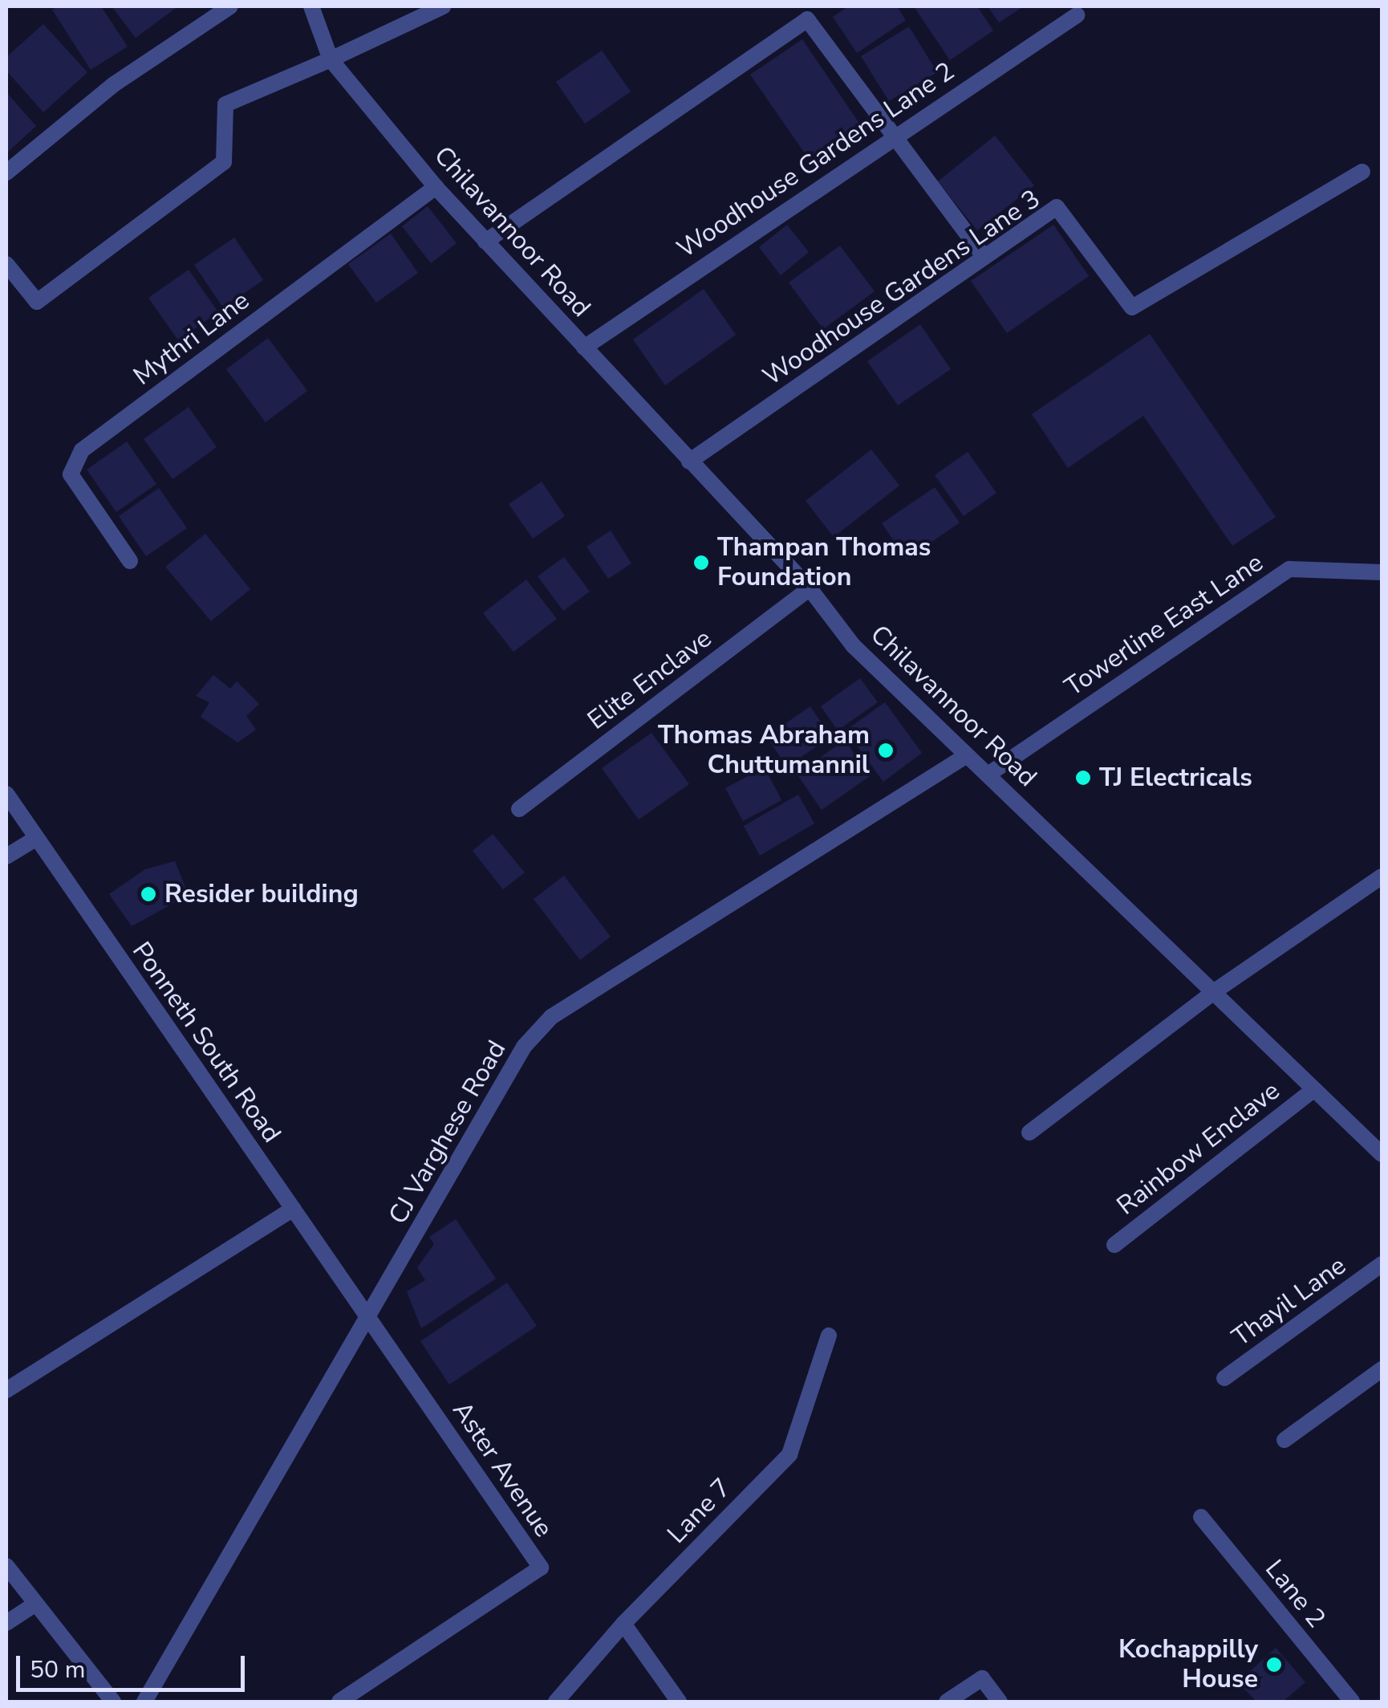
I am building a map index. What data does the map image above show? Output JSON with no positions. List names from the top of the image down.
{
  "streets": {
    "street": [
      "Woodhouse Gardens Lane 2",
      "Chilavannoor Road",
      "Woodhouse Gardens Lane 3",
      "Mythri Lane",
      "Towerline East Lane",
      "Elite Enclave",
      "Ponneth South Road",
      "CJ Varghese Road",
      "Rainbow Enclave",
      "Thayil Lane",
      "Aster Avenue",
      "Lane 7",
      "Lane 2"
    ]
  },
  "crossings": [
    ["Woodhouse Gardens Lane 2", "Chilavannoor Road"],
    ["Chilavannoor Road", "Woodhouse Gardens Lane 3"],
    ["Chilavannoor Road", "Mythri Lane"],
    ["Chilavannoor Road", "Towerline East Lane"],
    ["Chilavannoor Road", "Elite Enclave"],
    ["Chilavannoor Road", "CJ Varghese Road"],
    ["Chilavannoor Road", "Rainbow Enclave"],
    ["Ponneth South Road", "CJ Varghese Road"],
    ["Ponneth South Road", "Aster Avenue"],
    ["CJ Varghese Road", "Aster Avenue"]
  ],
  "places": [
    "Thampan Thomas Foundation",
    "Thomas Abraham Chuttumannil",
    "TJ Electricals",
    "Resider building",
    "Kochappilly House"
  ],
  "scale_bar": "50 m"
}
